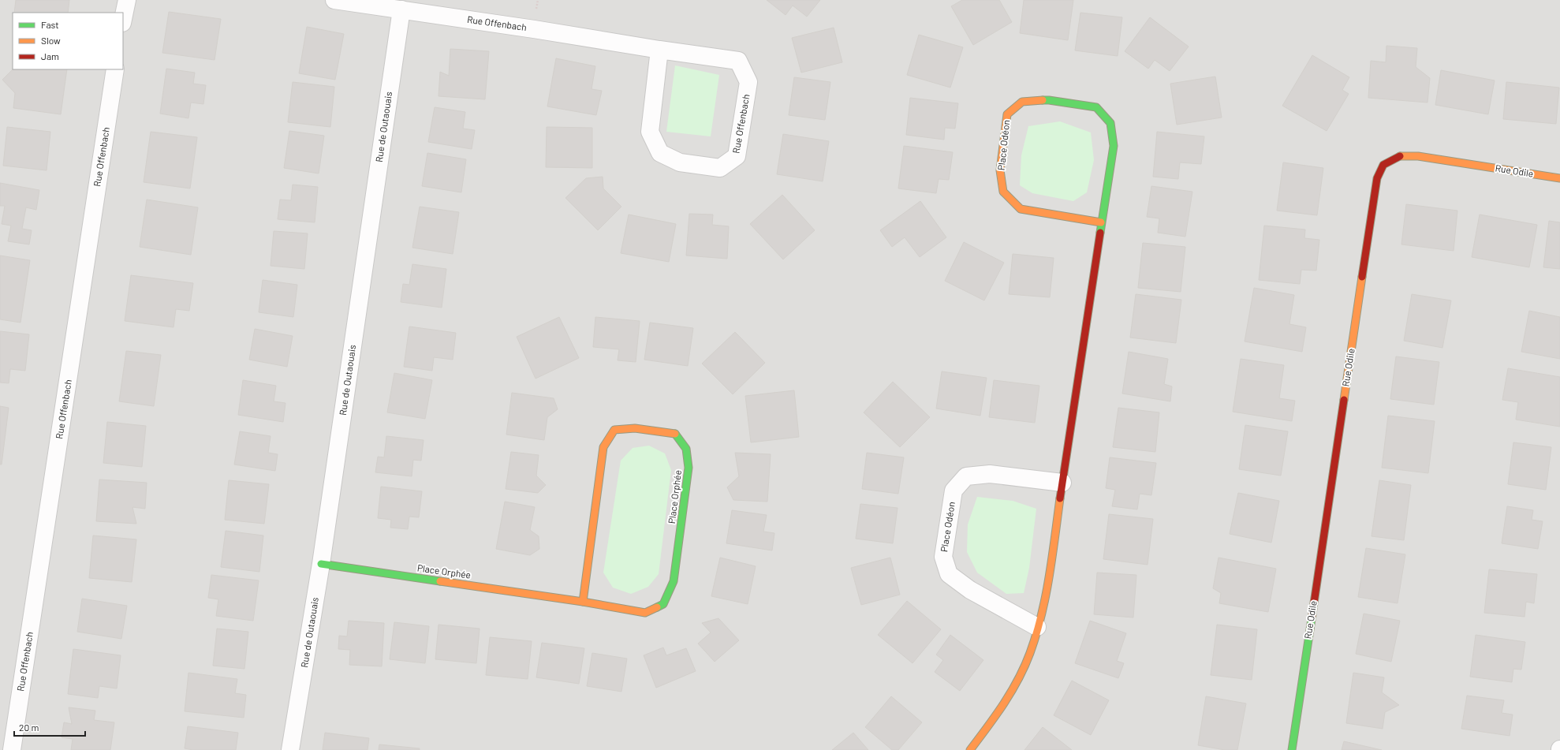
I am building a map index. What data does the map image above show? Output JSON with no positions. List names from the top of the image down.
{
  "streets": {
    "street": [
      "Rue Offenbach",
      "Rue de Outaouais",
      "Place Odéon",
      "Rue Odile",
      "Place Orphée"
    ]
  },
  "crossings": [
    ["Rue Offenbach", "Rue de Outaouais"],
    ["Rue de Outaouais", "Place Orphée"]
  ],
  "legend": ["Fast", "Slow", "Jam"],
  "scale_bar": "20 m"
}
